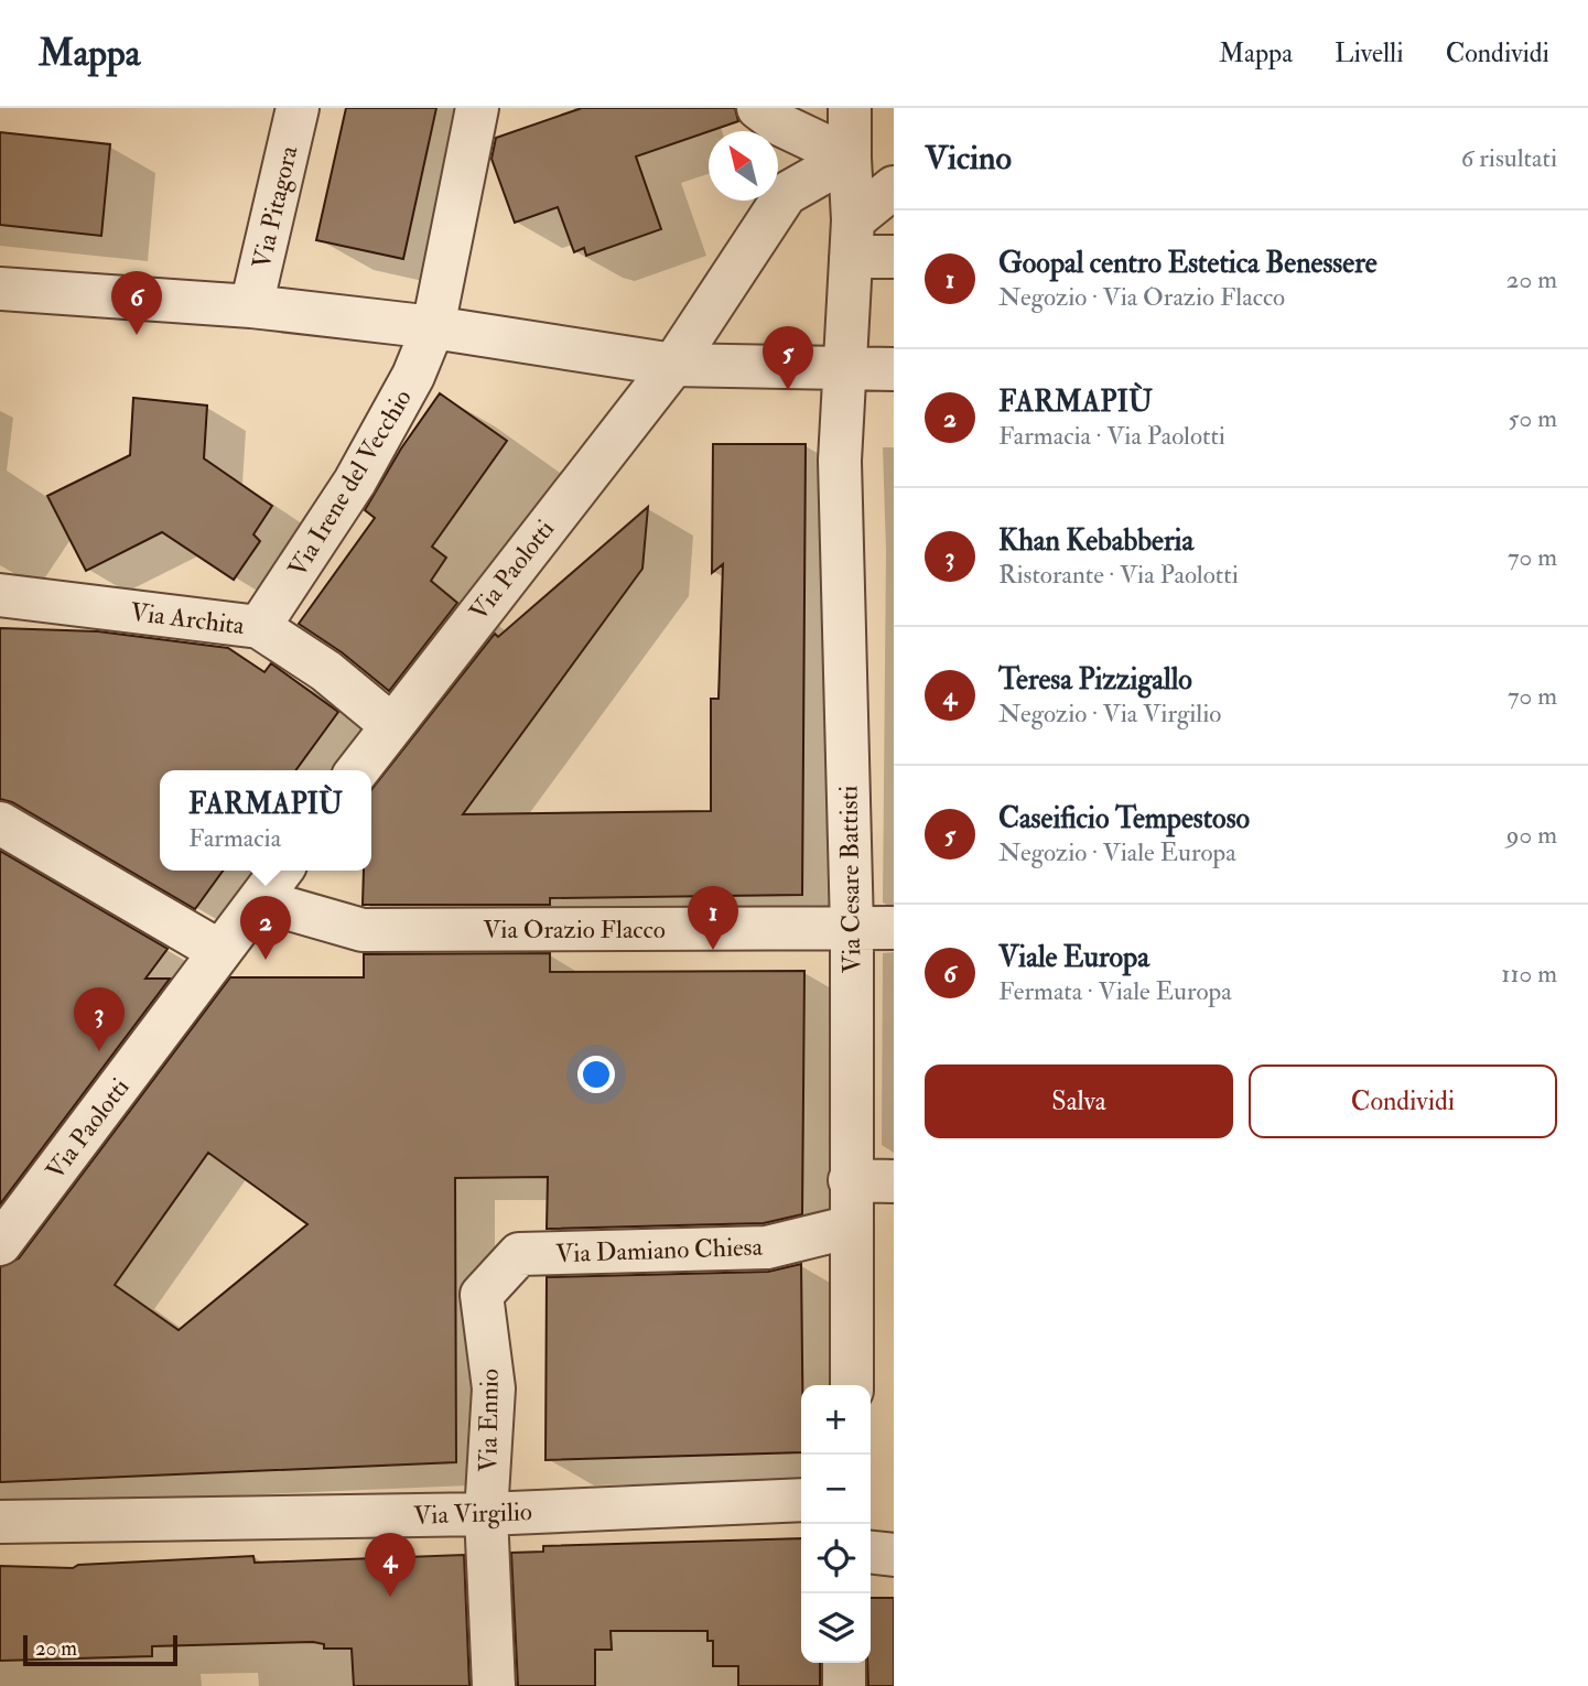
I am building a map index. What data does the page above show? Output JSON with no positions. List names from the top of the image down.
{
  "streets": {
    "street": [
      "Via Pitagora",
      "Via Irene del Vecchio",
      "Via Paolotti",
      "Via Archita",
      "Via Cesare Battisti",
      "Via Orazio Flacco",
      "Via Damiano Chiesa",
      "Via Ennio",
      "Via Virgilio"
    ]
  },
  "crossings": [
    ["Via Irene del Vecchio", "Via Archita"],
    ["Via Paolotti", "Via Archita"],
    ["Via Paolotti", "Via Orazio Flacco"],
    ["Via Cesare Battisti", "Via Orazio Flacco"],
    ["Via Cesare Battisti", "Via Damiano Chiesa"],
    ["Via Damiano Chiesa", "Via Ennio"],
    ["Via Ennio", "Via Virgilio"]
  ],
  "scale_bar": "20 m",
  "north": "top left",
  "page": {
    "header": "Mappa",
    "nav": ["Mappa", "Livelli", "Condividi"],
    "heading": ["Vicino", "6 risultati"],
    "list": [
      {
        "mark": "1",
        "name": "Goopal centro Estetica Benessere",
        "note": "Negozio · Via Orazio Flacco",
        "value": "20 m"
      },
      {
        "mark": "2",
        "name": "FARMAPIÙ",
        "note": "Farmacia · Via Paolotti",
        "value": "50 m"
      },
      {
        "mark": "3",
        "name": "Khan Kebabberia",
        "note": "Ristorante · Via Paolotti",
        "value": "70 m"
      },
      {
        "mark": "4",
        "name": "Teresa Pizzigallo",
        "note": "Negozio · Via Virgilio",
        "value": "70 m"
      },
      {
        "mark": "5",
        "name": "Caseificio Tempestoso",
        "note": "Negozio · Viale Europa",
        "value": "90 m"
      },
      {
        "mark": "6",
        "name": "Viale Europa",
        "note": "Fermata · Viale Europa",
        "value": "110 m"
      }
    ],
    "pins": [
      "6",
      "5",
      "1",
      "2",
      "3",
      "4"
    ],
    "popup": ["FARMAPIÙ", "Farmacia"],
    "buttons": ["Salva", "Condividi"],
    "map_buttons": ["+", "−"],
    "scale": "20 m"
  }
}
